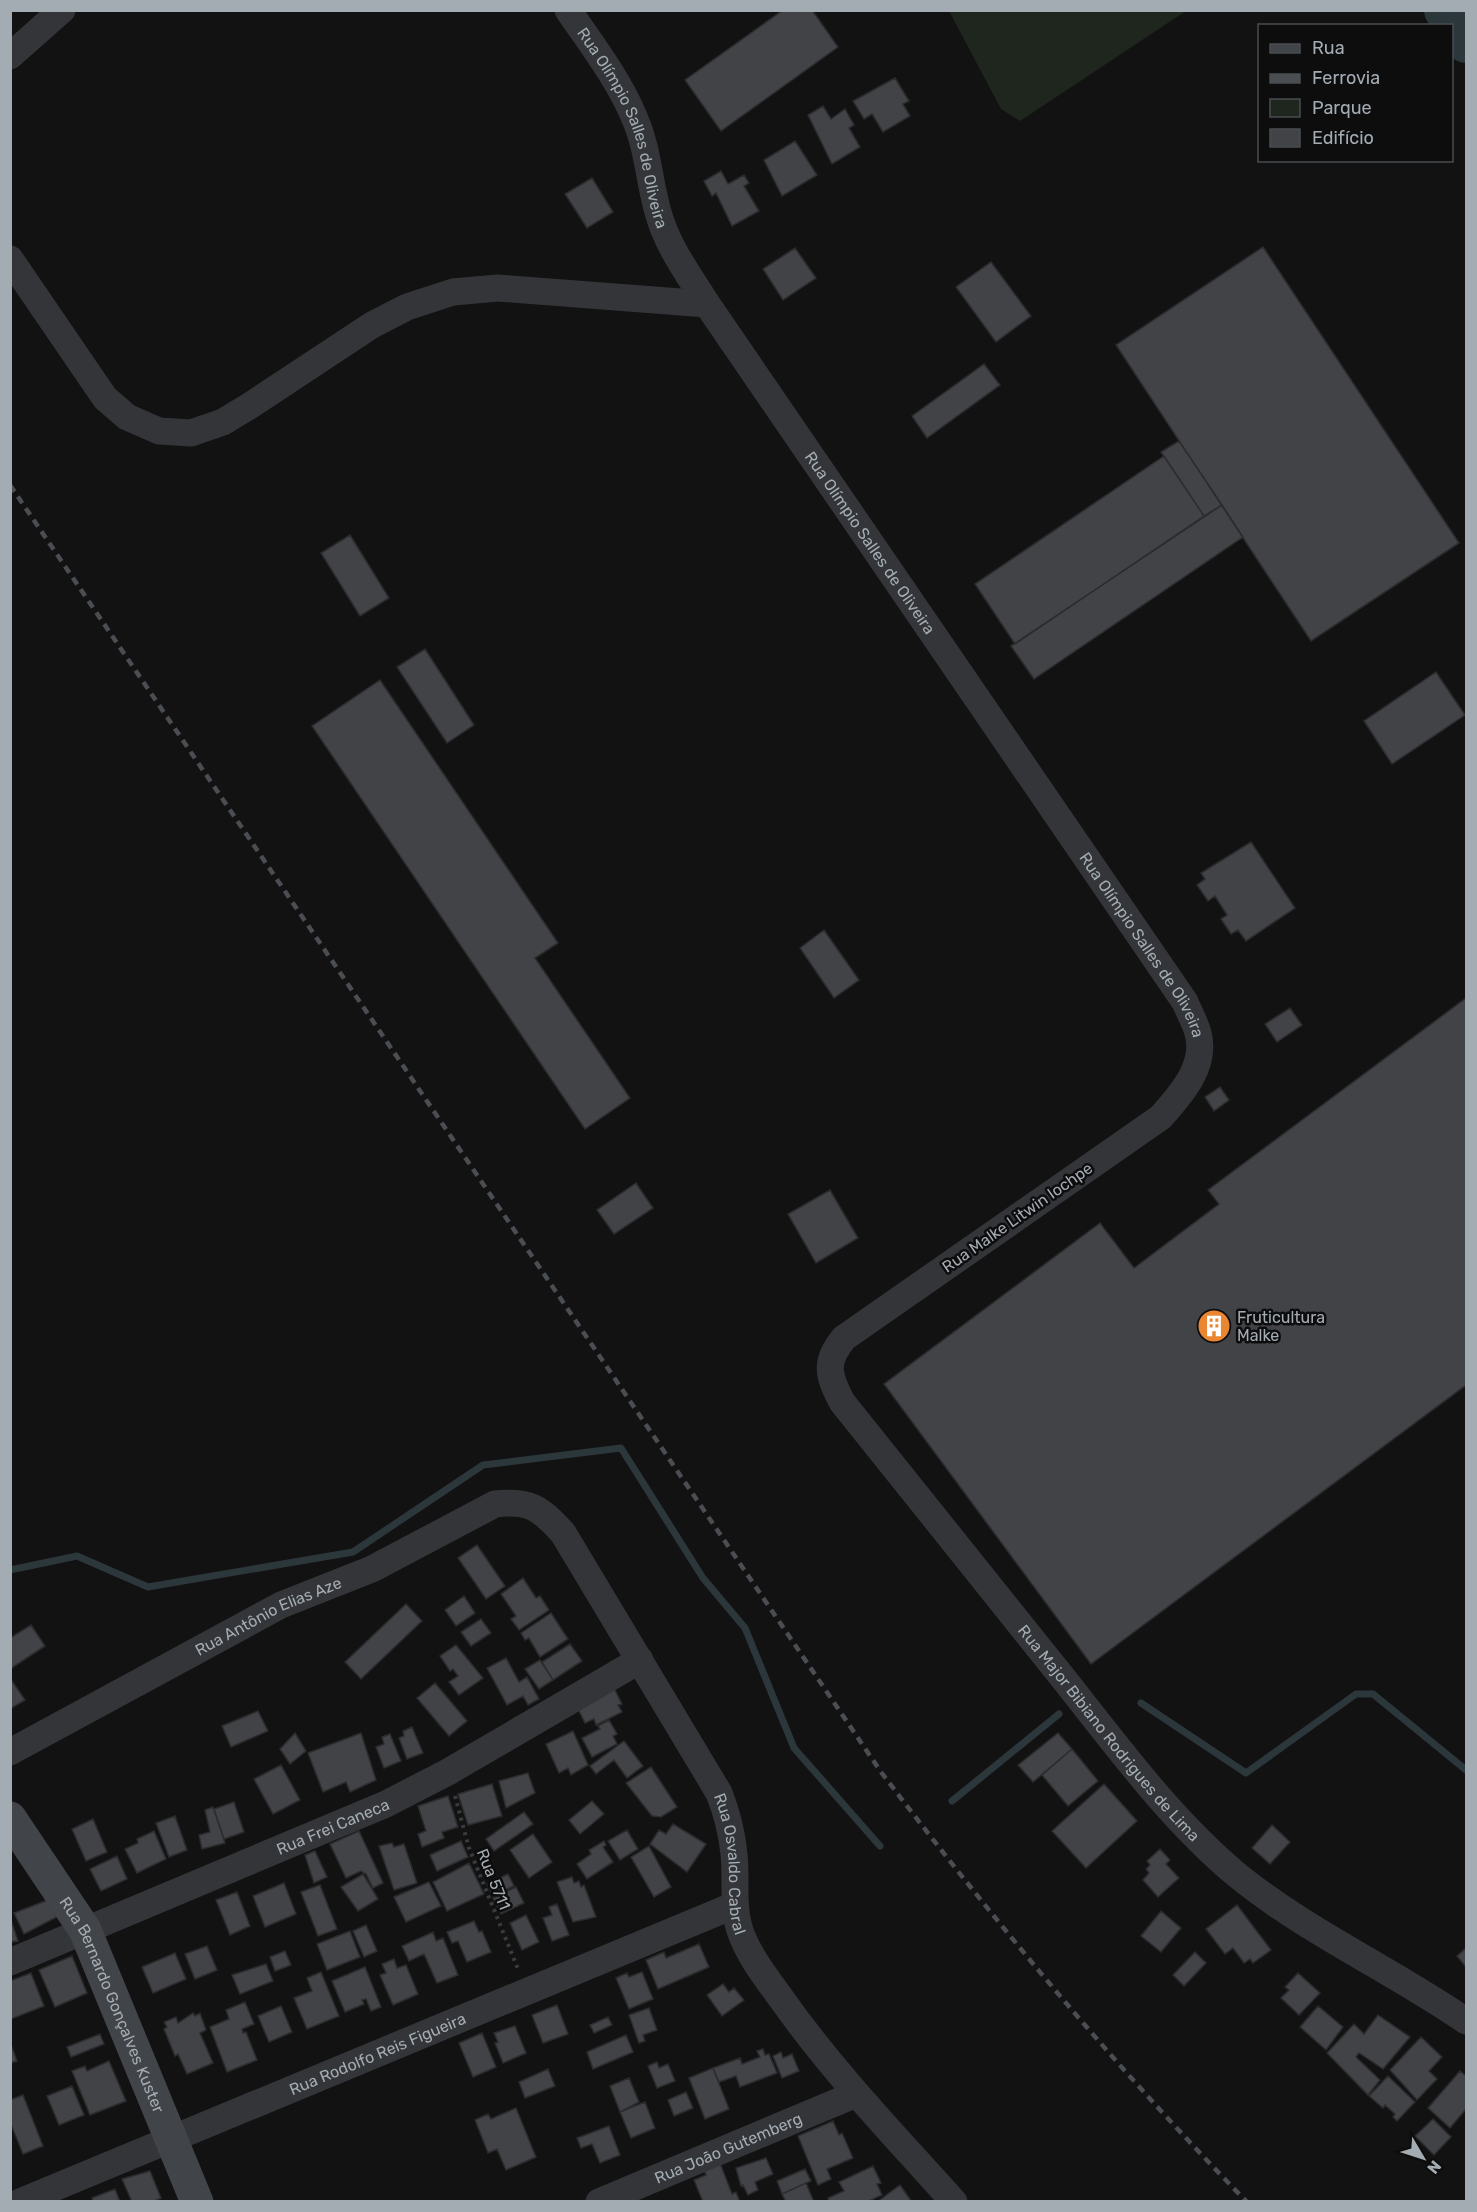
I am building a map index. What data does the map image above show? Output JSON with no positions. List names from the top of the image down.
{
  "streets": {
    "street": [
      "Rua Olímpio Salles de Oliveira",
      "Rua Malke Litwin Iochpe",
      "Rua Antônio Elias Aze",
      "Rua Major Bibiano Rodrigues de Lima",
      "Rua Frei Caneca",
      "Rua Osvaldo Cabral",
      "Rua Bernardo Gonçalves Kuster",
      "Rua Rodolfo Reis Figueira",
      "Rua João Gutemberg"
    ],
    "path": ["Rua 5711"]
  },
  "crossings": [
    ["Rua Olímpio Salles de Oliveira", "Rua Malke Litwin Iochpe"],
    ["Rua Malke Litwin Iochpe", "Rua Major Bibiano Rodrigues de Lima"],
    ["Rua Antônio Elias Aze", "Rua Osvaldo Cabral"],
    ["Rua Frei Caneca", "Rua Osvaldo Cabral"],
    ["Rua Frei Caneca", "Rua 5711"],
    ["Rua Frei Caneca", "Rua Bernardo Gonçalves Kuster"],
    ["Rua Osvaldo Cabral", "Rua Rodolfo Reis Figueira"],
    ["Rua Osvaldo Cabral", "Rua João Gutemberg"],
    ["Rua 5711", "Rua Rodolfo Reis Figueira"],
    ["Rua Bernardo Gonçalves Kuster", "Rua Rodolfo Reis Figueira"]
  ],
  "places": {
    "building": ["Fruticultura Malke"]
  },
  "legend": [
    "Rua",
    "Ferrovia",
    "Parque",
    "Edifício"
  ],
  "north": "bottom right"
}
